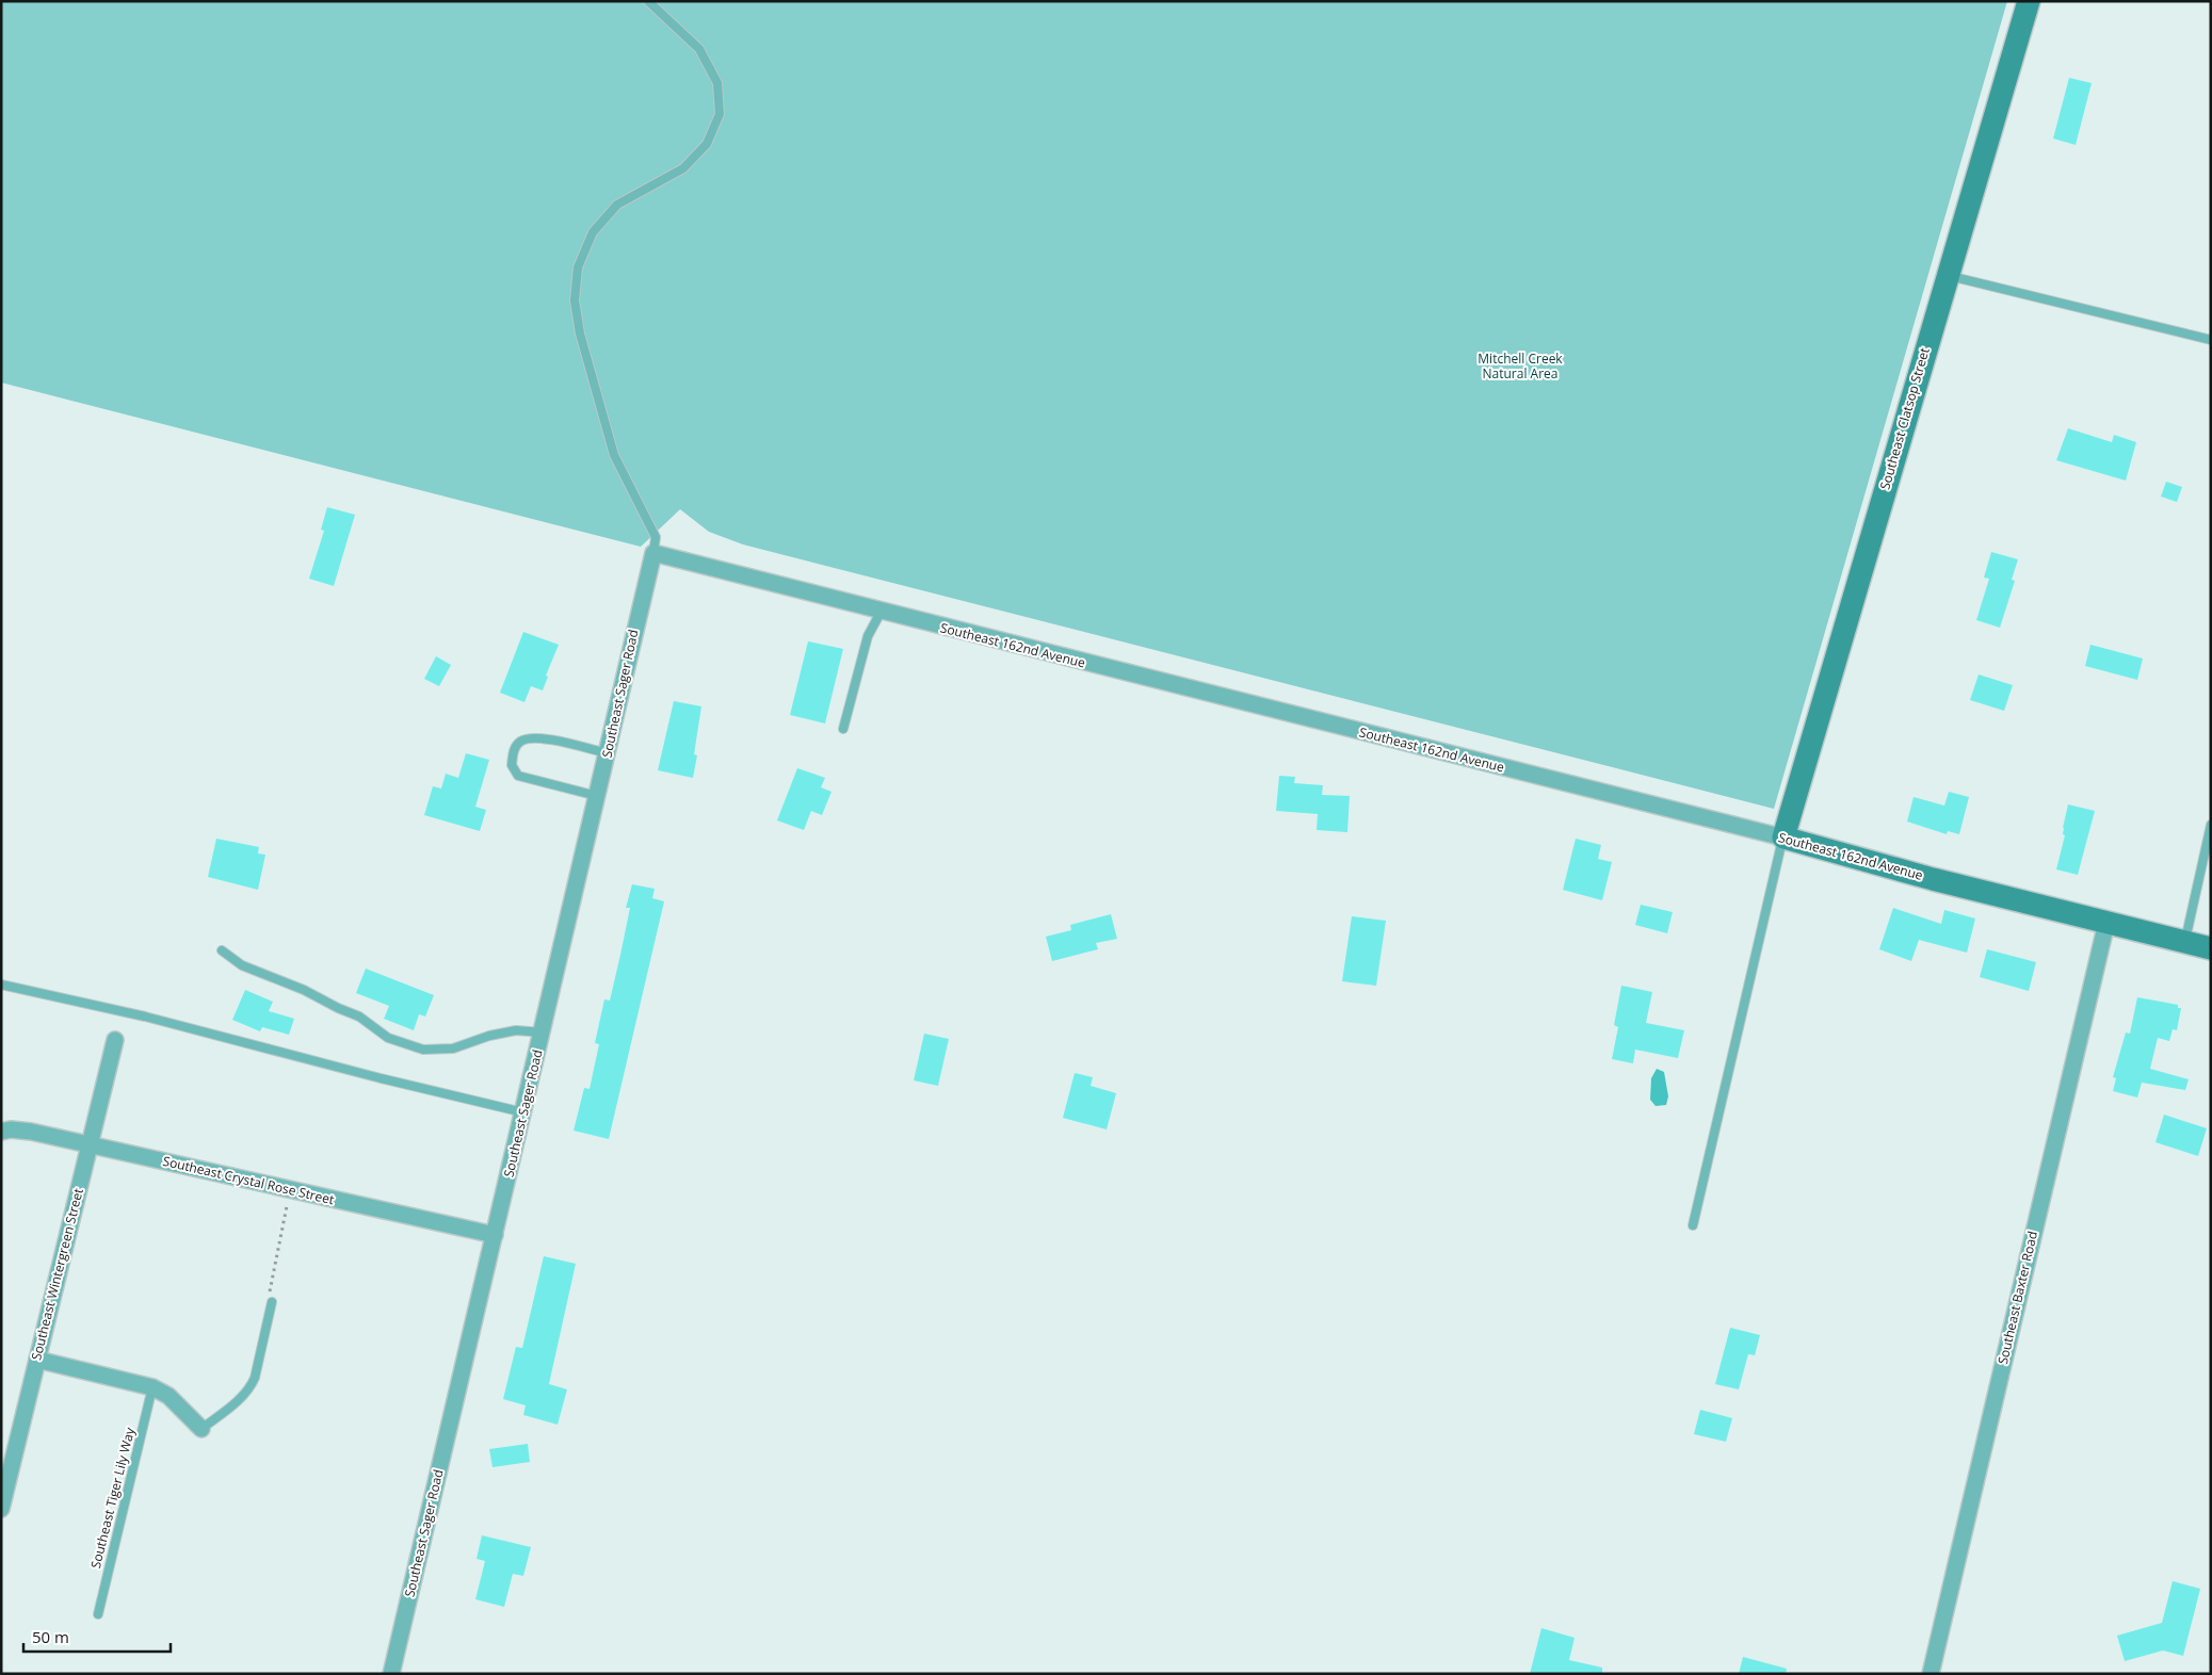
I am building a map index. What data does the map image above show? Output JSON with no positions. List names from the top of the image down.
{
  "streets": {
    "street": [
      "Southeast Clatsop Street",
      "Southeast 162nd Avenue",
      "Southeast Sager Road",
      "Southeast Crystal Rose Street",
      "Southeast Wintergreen Street",
      "Southeast Baxter Road"
    ],
    "lane": ["Southeast Tiger Lily Way"]
  },
  "crossings": [
    ["Southeast Clatsop Street", "Southeast 162nd Avenue"],
    ["Southeast 162nd Avenue", "Southeast Sager Road"],
    ["Southeast 162nd Avenue", "Southeast Baxter Road"],
    ["Southeast Sager Road", "Southeast Crystal Rose Street"],
    ["Southeast Crystal Rose Street", "Southeast Wintergreen Street"]
  ],
  "parks": ["Mitchell Creek Natural Area"],
  "scale_bar": "50 m"
}
